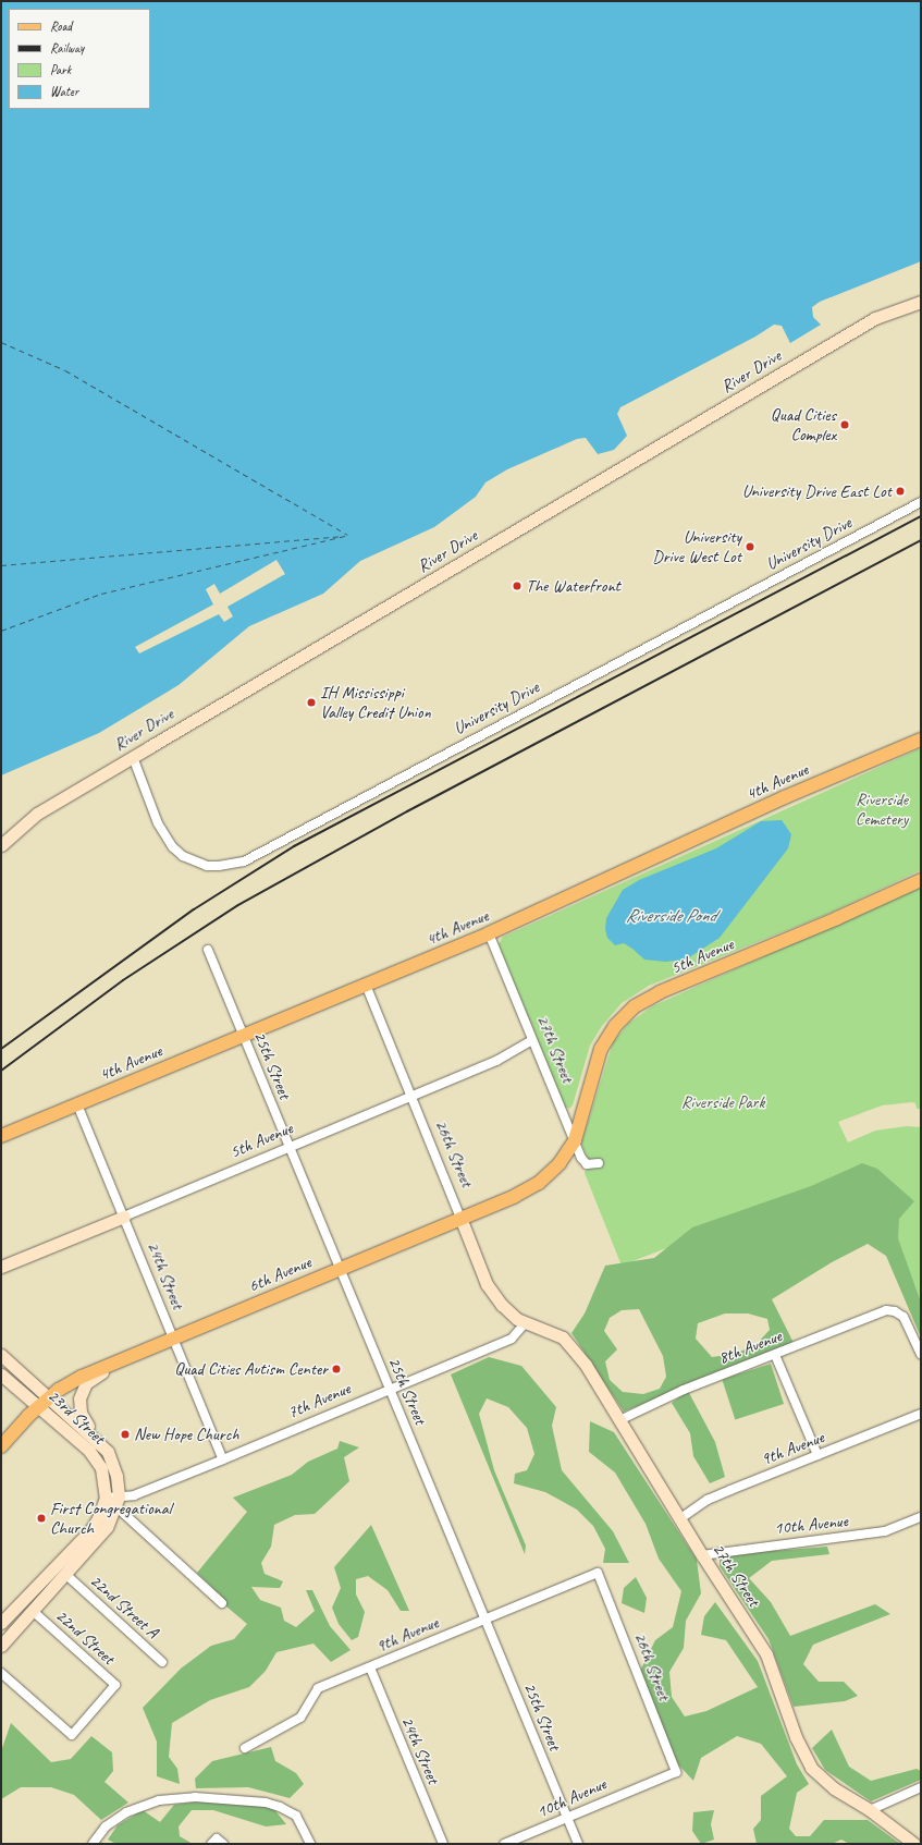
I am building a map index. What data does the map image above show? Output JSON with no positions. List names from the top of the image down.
{
  "streets": {
    "main road": ["4th Avenue", "5th Avenue", "6th Avenue"],
    "street": [
      "River Drive",
      "University Drive",
      "27th Street",
      "25th Street",
      "26th Street",
      "24th Street",
      "8th Avenue",
      "7th Avenue",
      "23rd Street",
      "9th Avenue",
      "10th Avenue",
      "22nd Street A",
      "22nd Street"
    ]
  },
  "crossings": [
    ["River Drive", "University Drive"],
    ["4th Avenue", "27th Street"],
    ["4th Avenue", "25th Street"],
    ["4th Avenue", "26th Street"],
    ["4th Avenue", "24th Street"],
    ["5th Avenue", "27th Street"],
    ["5th Avenue", "25th Street"],
    ["5th Avenue", "26th Street"],
    ["5th Avenue", "6th Avenue"],
    ["5th Avenue", "24th Street"],
    ["27th Street", "26th Street"],
    ["27th Street", "6th Avenue"],
    ["27th Street", "8th Avenue"],
    ["27th Street", "7th Avenue"],
    ["27th Street", "9th Avenue"],
    ["27th Street", "10th Avenue"],
    ["25th Street", "6th Avenue"],
    ["25th Street", "7th Avenue"],
    ["25th Street", "9th Avenue"],
    ["25th Street", "10th Avenue"],
    ["26th Street", "6th Avenue"],
    ["26th Street", "7th Avenue"],
    ["26th Street", "9th Avenue"],
    ["26th Street", "10th Avenue"],
    ["6th Avenue", "24th Street"],
    ["6th Avenue", "23rd Street"],
    ["24th Street", "7th Avenue"],
    ["24th Street", "9th Avenue"],
    ["7th Avenue", "23rd Street"]
  ],
  "water": ["Riverside Pond"],
  "parks": ["Riverside Cemetery", "Riverside Park"],
  "places": [
    "Quad Cities Complex",
    "University Drive East Lot",
    "University Drive West Lot",
    "The Waterfront",
    "IH Mississippi Valley Credit Union",
    "Quad Cities Autism Center",
    "New Hope Church",
    "First Congregational Church"
  ],
  "legend": [
    "Road",
    "Railway",
    "Park",
    "Water"
  ]
}
